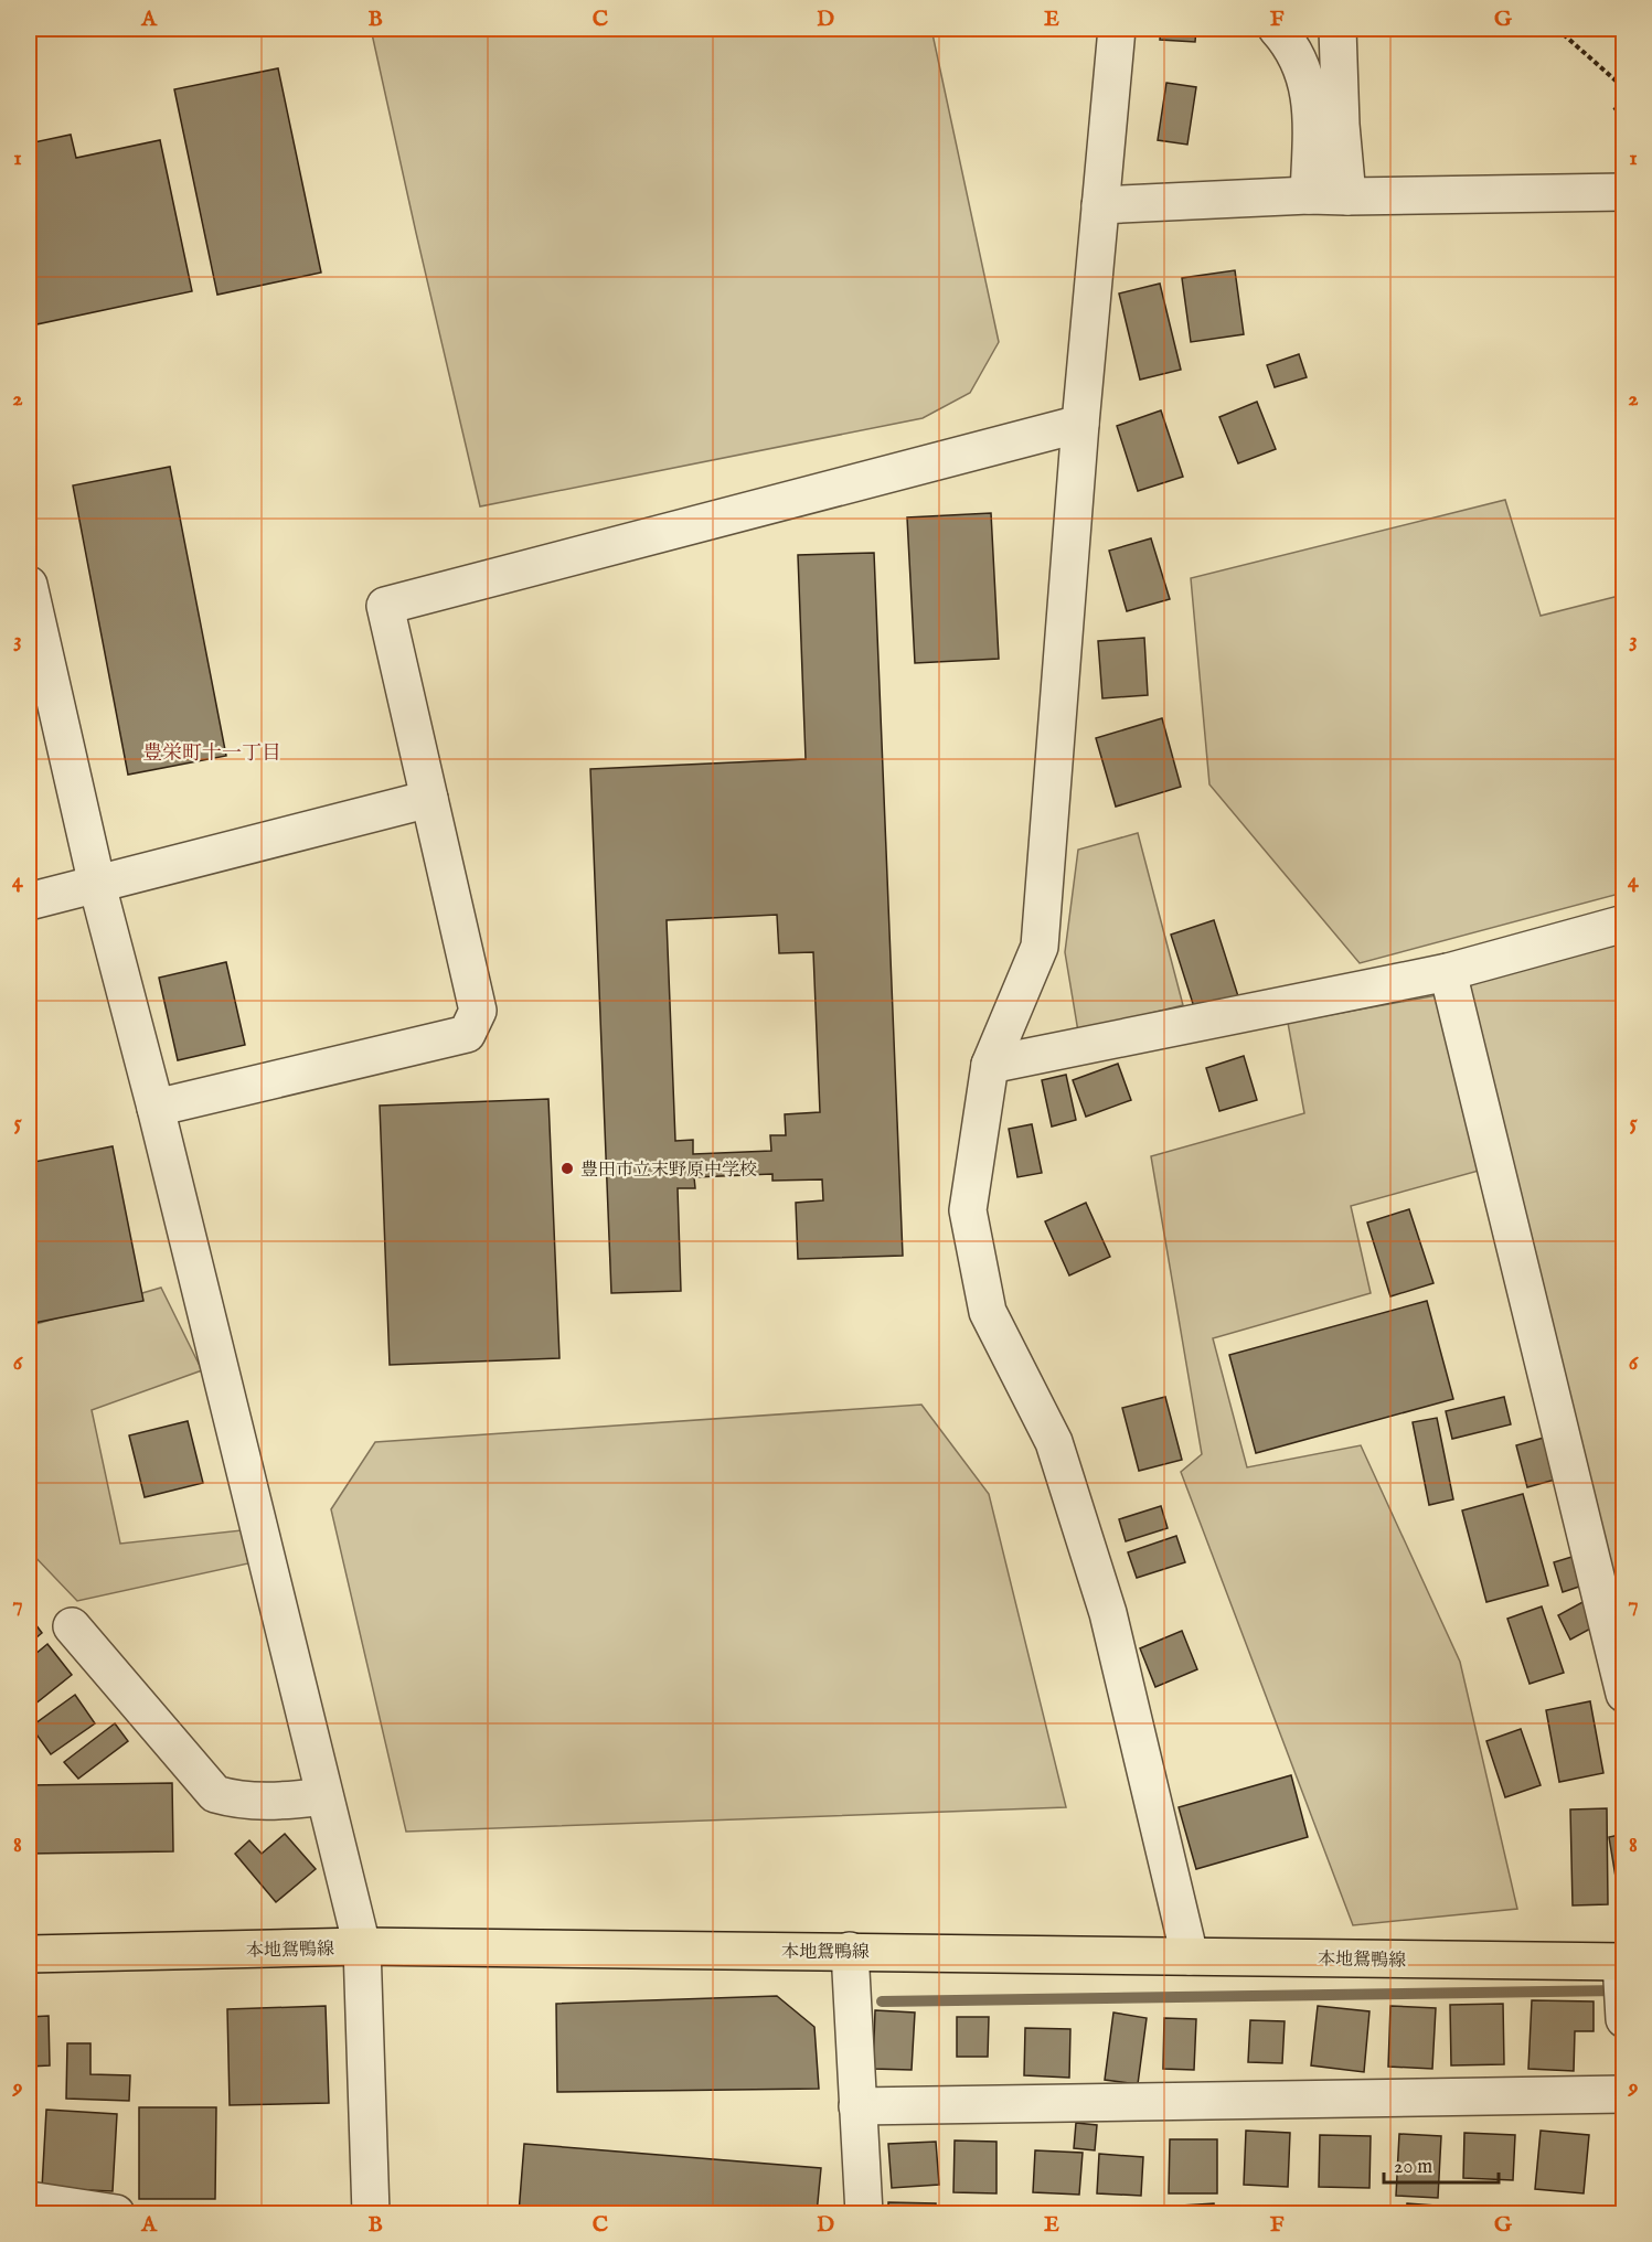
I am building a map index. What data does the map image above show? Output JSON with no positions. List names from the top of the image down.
{
  "streets": {
    "main road": ["本地鴛鴨線"]
  },
  "districts": ["豊栄町十一丁目"],
  "places": ["豊田市立末野原中学校"],
  "scale_bar": "20 m",
  "grid": {
    "columns": [
      "A",
      "B",
      "C",
      "D",
      "E",
      "F",
      "G"
    ],
    "rows": [
      "1",
      "2",
      "3",
      "4",
      "5",
      "6",
      "7",
      "8",
      "9"
    ]
  }
}
